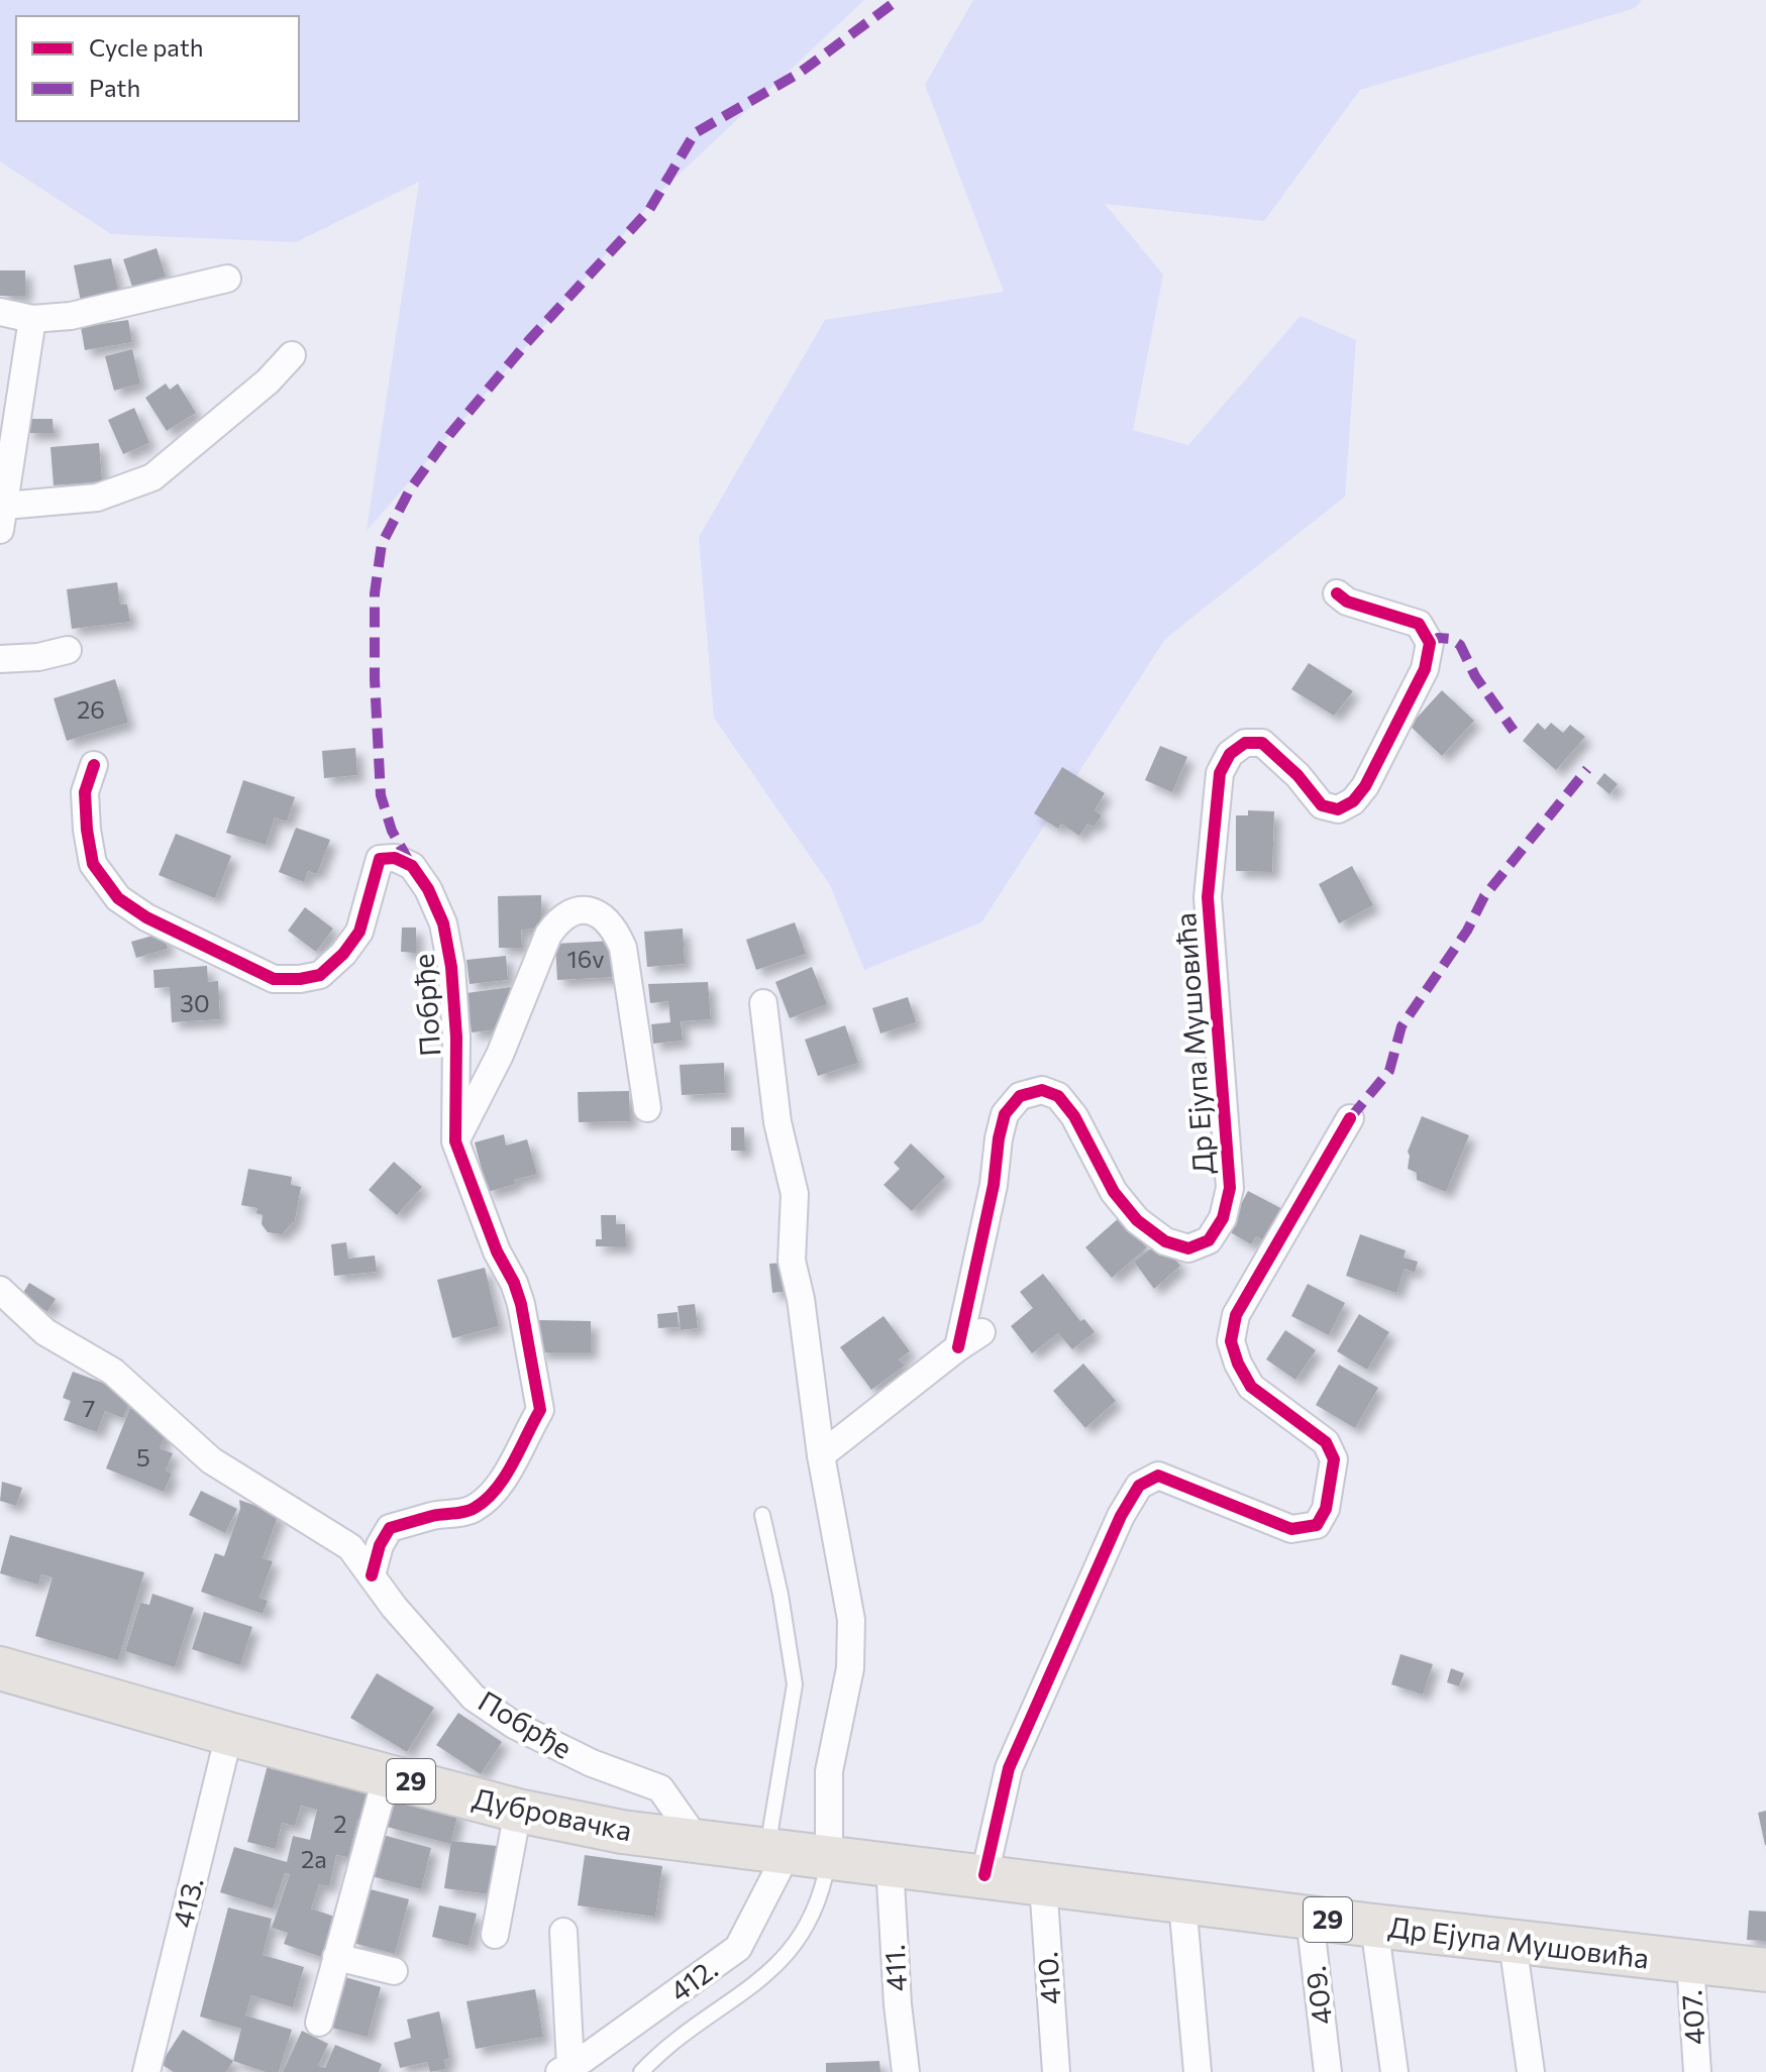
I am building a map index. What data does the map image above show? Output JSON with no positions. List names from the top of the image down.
{
  "streets": {
    "main road": ["Др Ејупа Мушовића", "29", "Дубровачка"],
    "street": [
      "Побрђе",
      "413.",
      "411.",
      "410.",
      "412.",
      "409.",
      "407."
    ]
  },
  "crossings": [
    ["Побрђе", "Дубровачка"],
    ["Др Ејупа Мушовића", "Дубровачка"],
    ["Др Ејупа Мушовића", "411."],
    ["Др Ејупа Мушовића", "410."],
    ["Др Ејупа Мушовића", "409."],
    ["Др Ејупа Мушовића", "407."],
    ["Дубровачка", "413."],
    ["Дубровачка", "412."]
  ],
  "house_numbers": [
    "26",
    "16v",
    "30",
    "7",
    "5",
    "2",
    "2a"
  ],
  "legend": ["Cycle path", "Path"]
}
